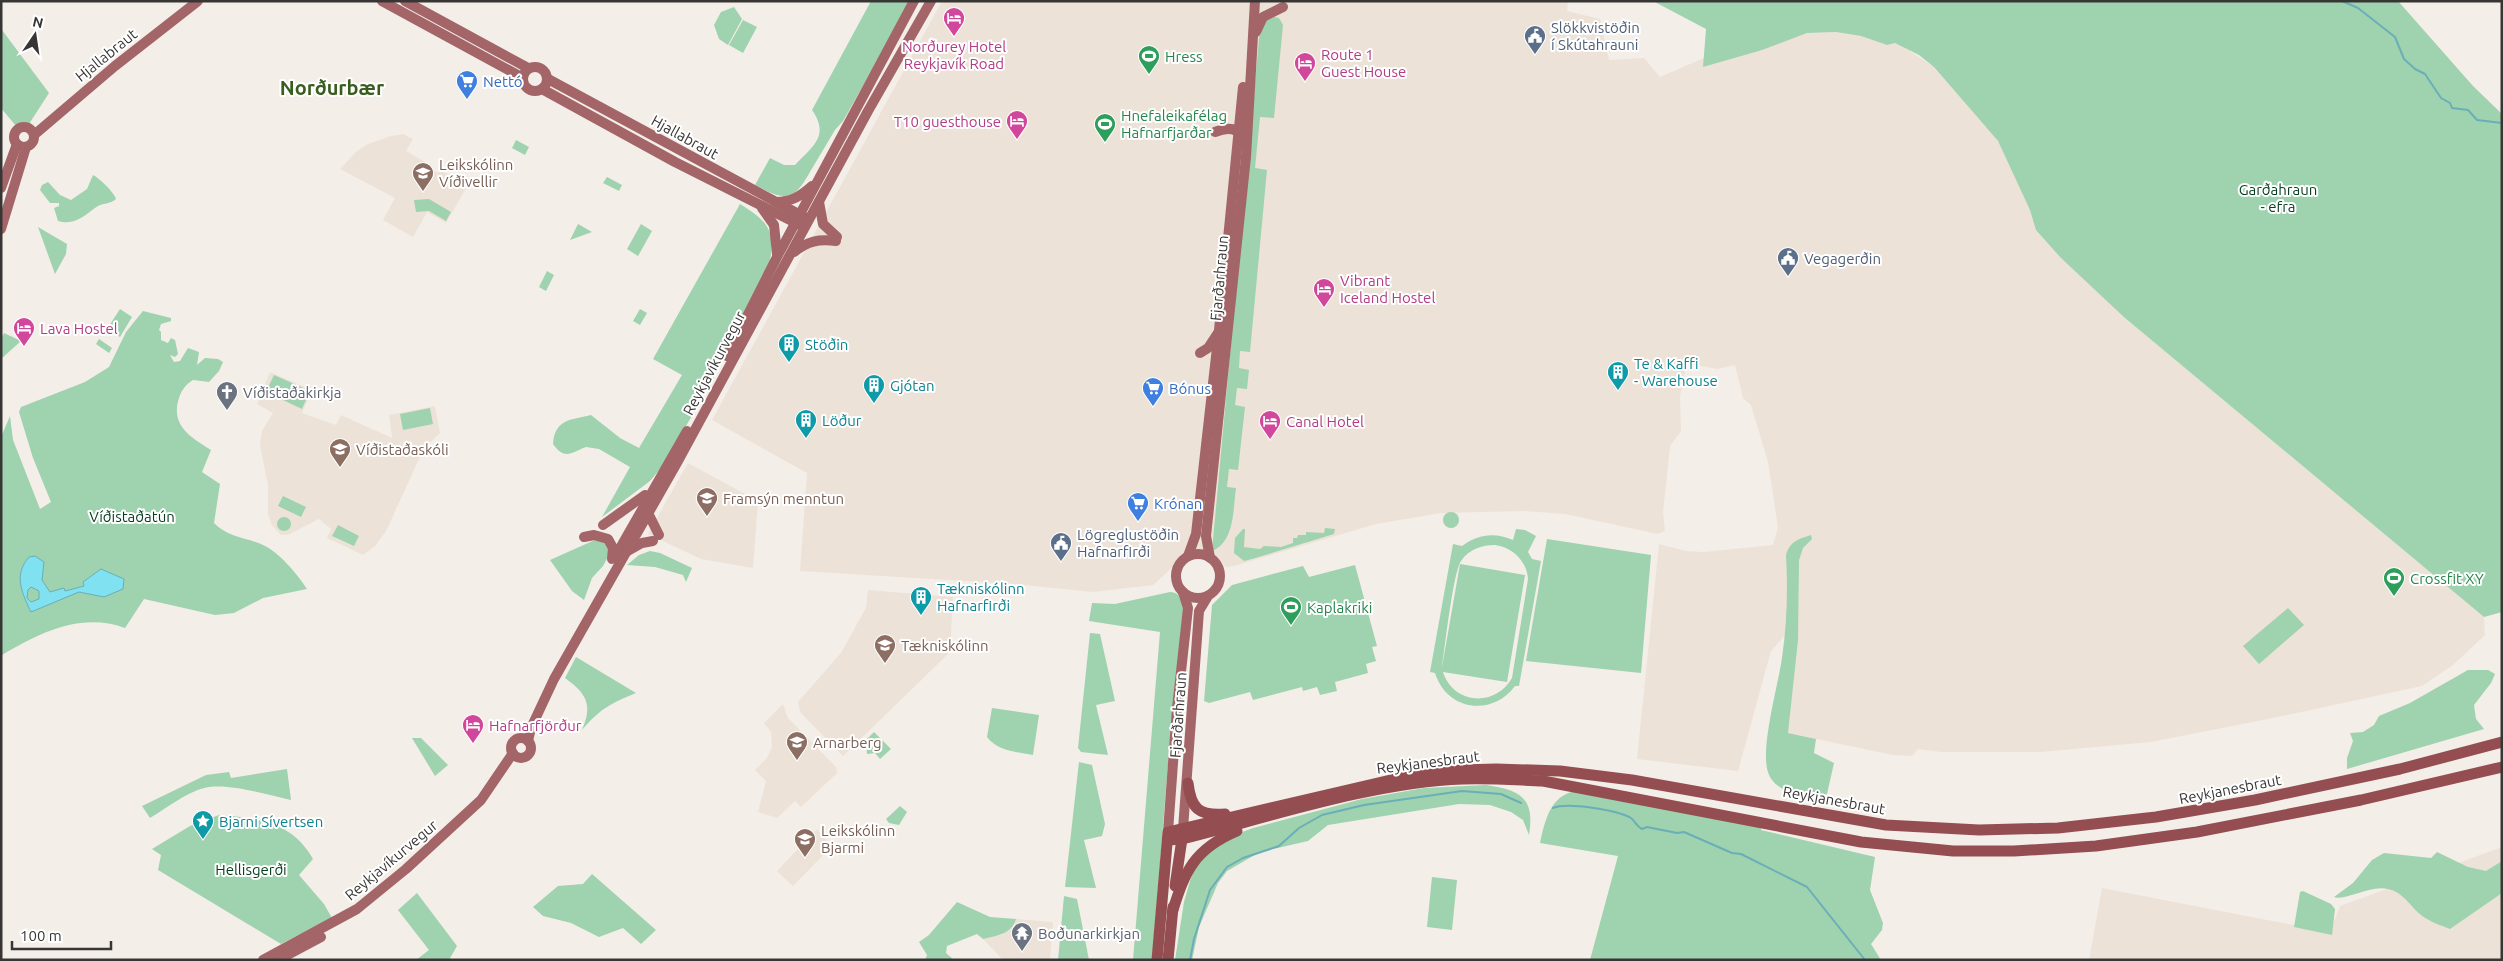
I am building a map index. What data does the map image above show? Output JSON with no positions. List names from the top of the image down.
{
  "streets": {
    "highway": ["Reykjanesbraut"],
    "main road": ["Hjallabraut", "Fjarðarhraun", "Reykjavíkurvegur"]
  },
  "crossings": [
    ["Hjallabraut", "Reykjavíkurvegur"],
    ["Fjarðarhraun", "Reykjanesbraut"]
  ],
  "districts": ["Norðurbær"],
  "parks": ["Garðahraun - efra", "Víðistaðatún", "Hellisgerði"],
  "places": {
    "hotel": [
      "Norðurey Hotel Reykjavík Road",
      "Route 1 Guest House",
      "T10 guesthouse",
      "Vibrant Iceland Hostel",
      "Lava Hostel",
      "Canal Hotel",
      "Hafnarfjörður"
    ],
    "public building": ["Slökkvistöðin í Skútahrauni", "Vegagerðin", "Lögreglustöðin Hafnarfirði"],
    "sports": [
      "Hress",
      "Hnefaleikafélag Hafnarfjarðar",
      "Crossfit XY",
      "Kaplakriki"
    ],
    "supermarket": ["Nettó", "Bónus", "Krónan"],
    "school or university": [
      "Leikskólinn Víðivellir",
      "Víðistaðaskóli",
      "Framsýn menntun",
      "Tækniskólinn",
      "Arnarberg",
      "Leikskólinn Bjarmi"
    ],
    "building": [
      "Stöðin",
      "Te & Kaffi - Warehouse",
      "Gjótan",
      "Löður",
      "Tækniskólinn Hafnarfirði"
    ],
    "church": ["Víðistaðakirkja"],
    "place": ["Bjarni Sívertsen"],
    "temple": ["Boðunarkirkjan"]
  },
  "scale_bar": "100 m",
  "north": "top"
}
